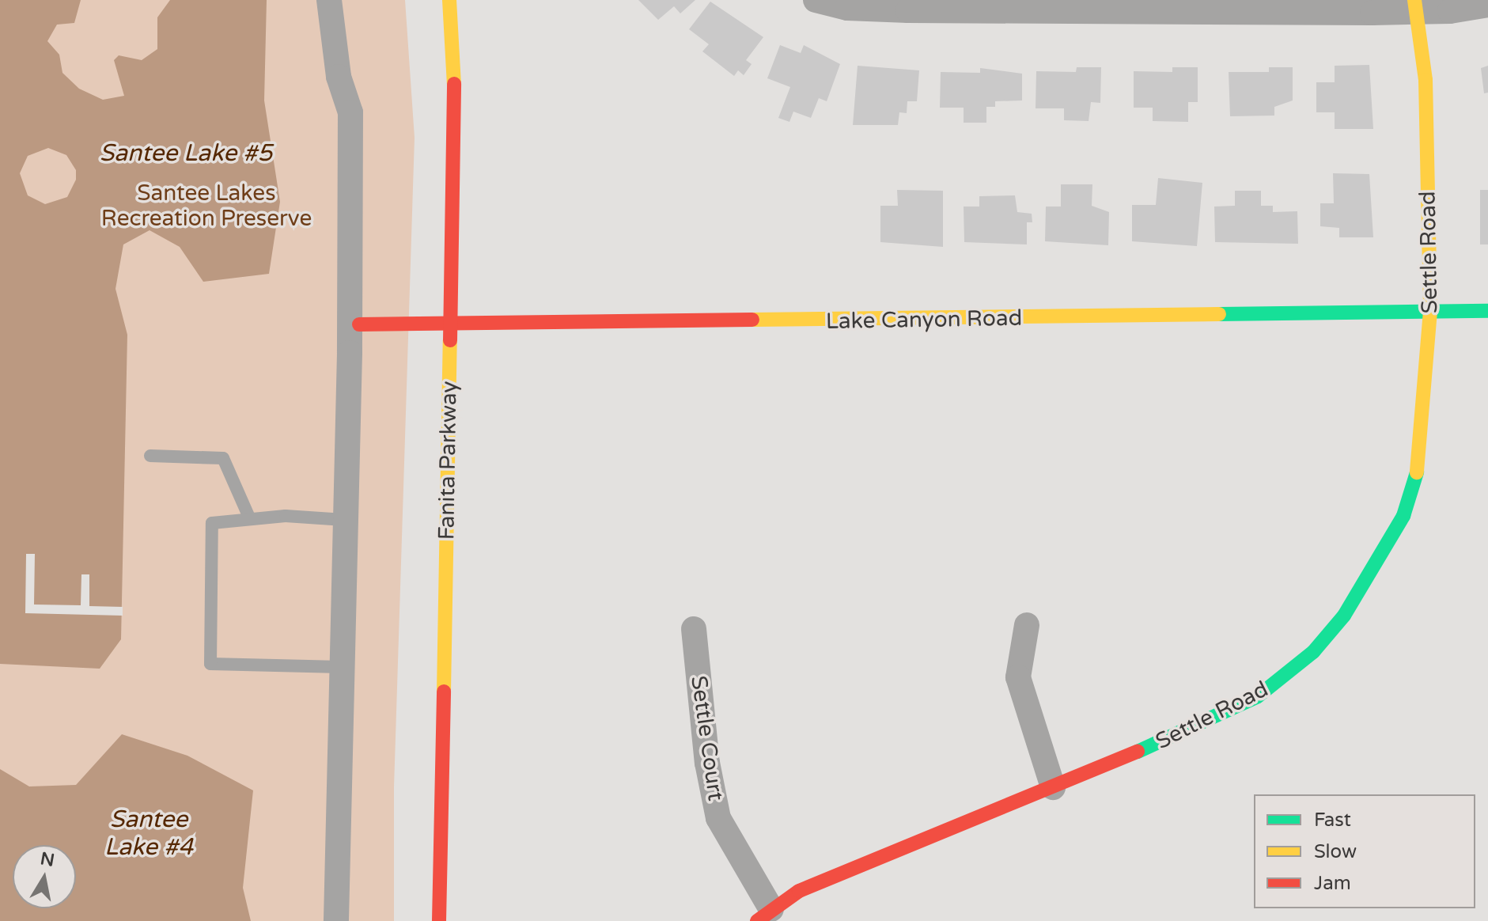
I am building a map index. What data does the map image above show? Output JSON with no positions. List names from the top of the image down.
{
  "streets": {
    "street": [
      "Settle Road",
      "Lake Canyon Road",
      "Fanita Parkway",
      "Settle Court"
    ]
  },
  "crossings": [
    ["Settle Road", "Lake Canyon Road"],
    ["Settle Road", "Settle Court"],
    ["Lake Canyon Road", "Fanita Parkway"]
  ],
  "water": ["Santee Lake #5", "Santee Lake #4"],
  "parks": ["Santee Lakes Recreation Preserve"],
  "legend": ["Fast", "Slow", "Jam"],
  "north": "top"
}
